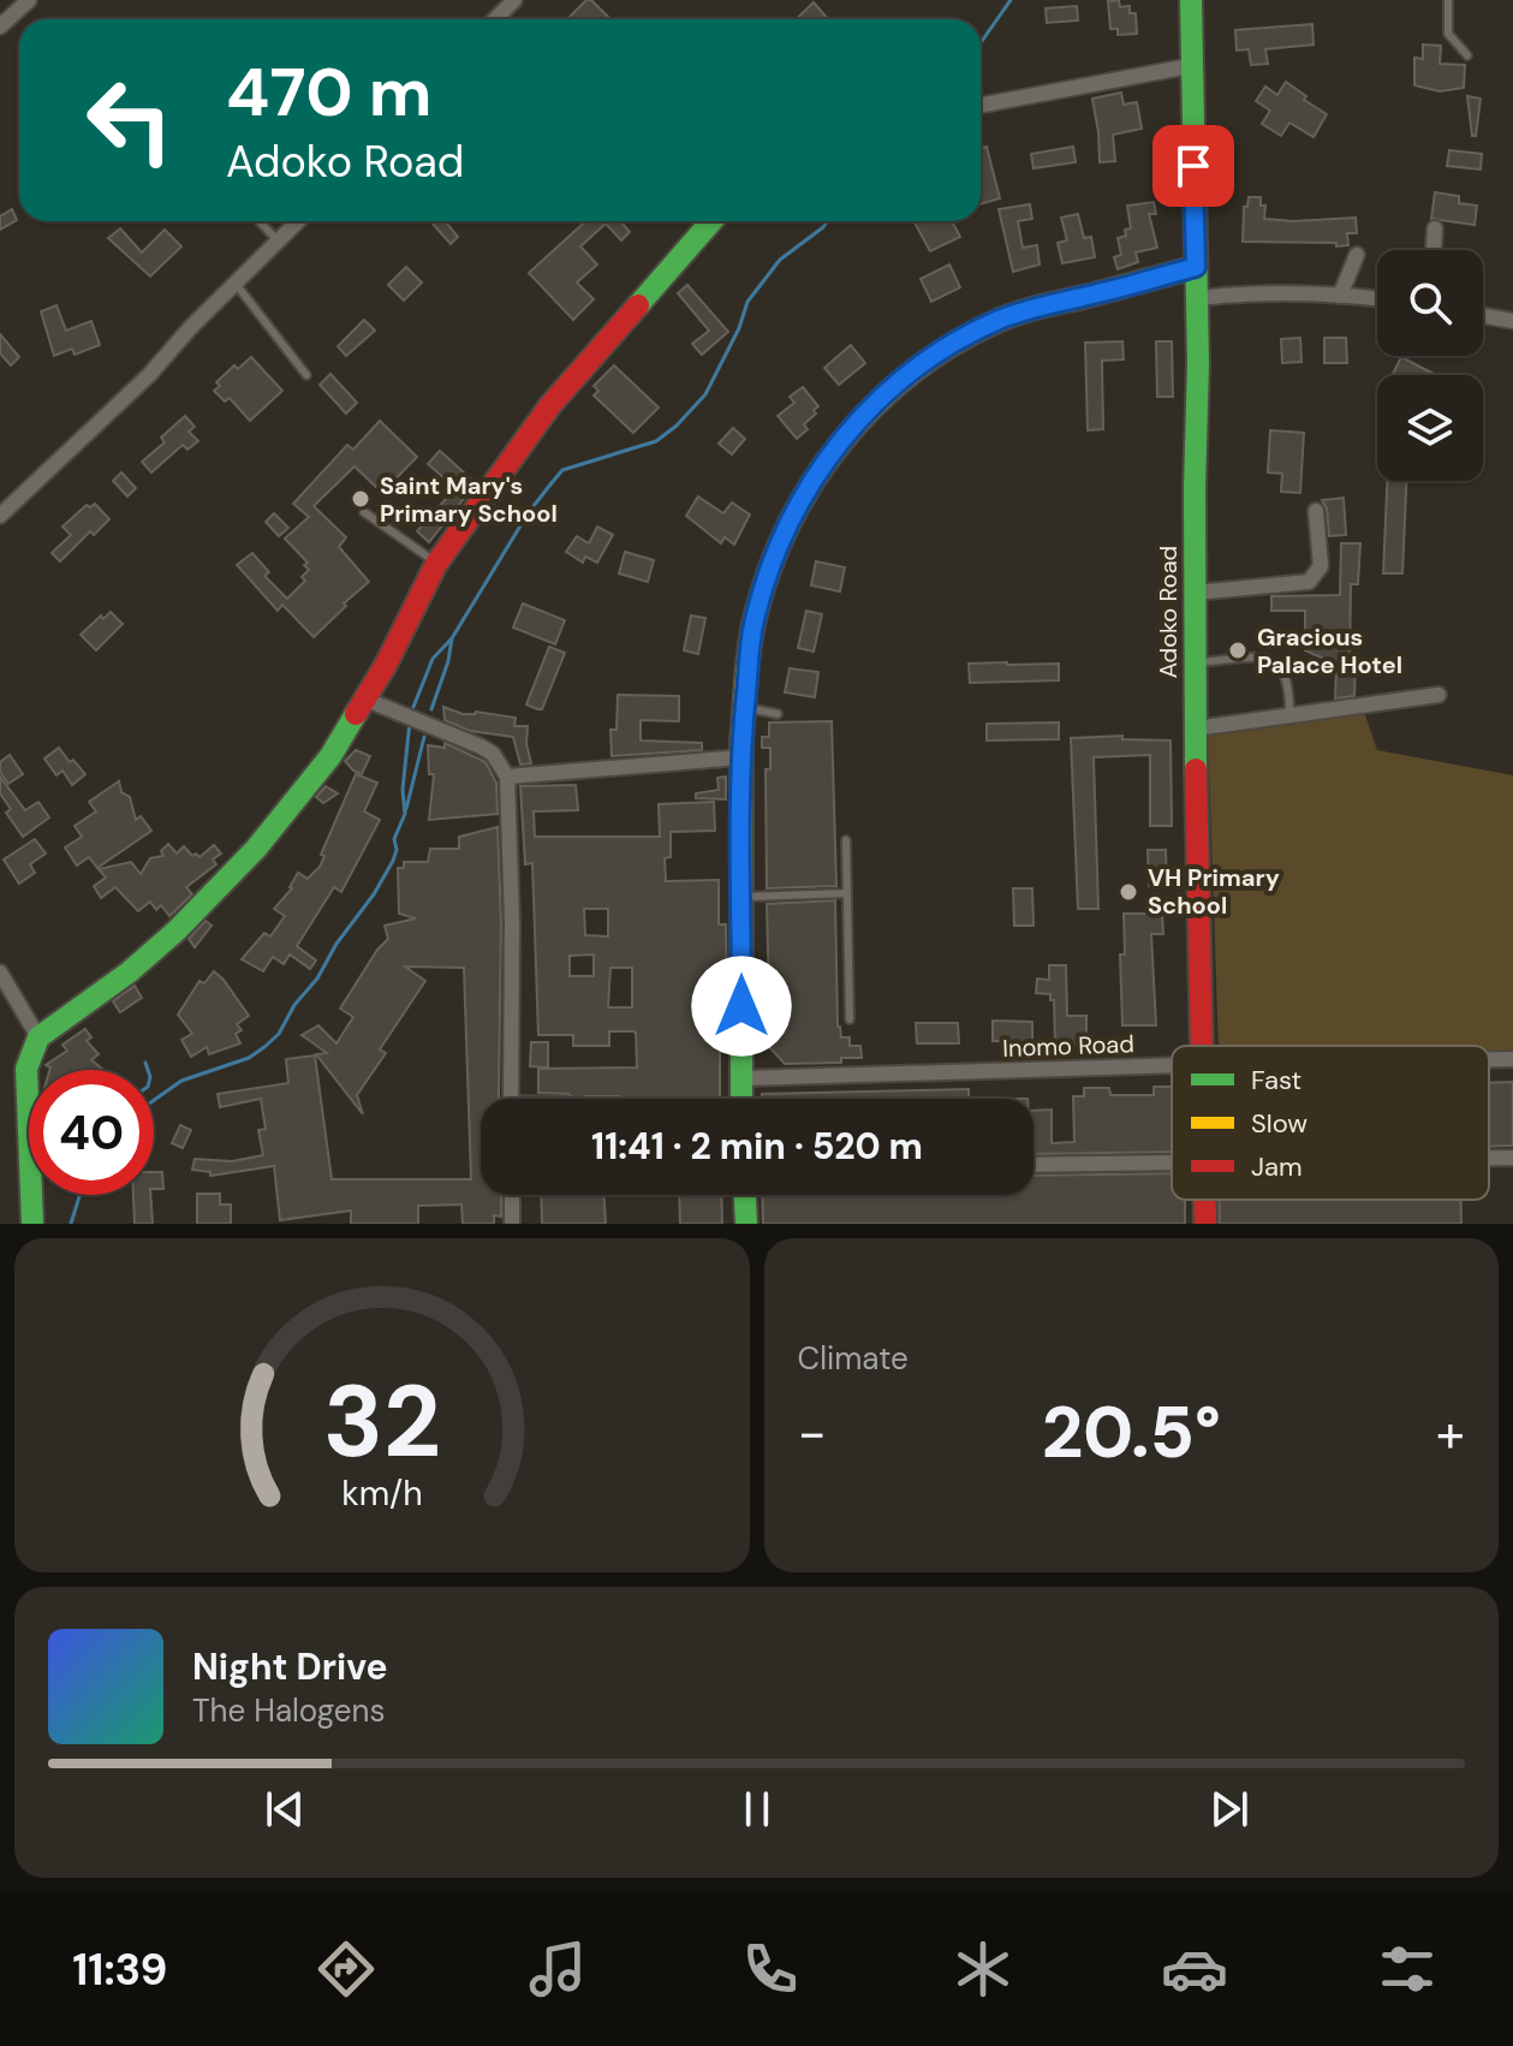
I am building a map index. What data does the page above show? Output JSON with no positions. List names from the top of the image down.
{
  "streets": {
    "street": ["Adoko Road", "Inomo Road"]
  },
  "places": ["Saint Mary's Primary School", "Gracious Palace Hotel", "VH Primary School"],
  "legend": ["Fast", "Slow", "Jam"],
  "page": {
    "turn": ["470 m", "Adoko Road"],
    "limit": "40",
    "trip": "11:41 · 2 min · 520 m",
    "tile": "Climate",
    "heat": ["−", "20.5°", "+"],
    "song": ["Night Drive", "The Halogens"],
    "tabs": "11:39",
    "gauge": ["32", "km/h"]
  }
}
